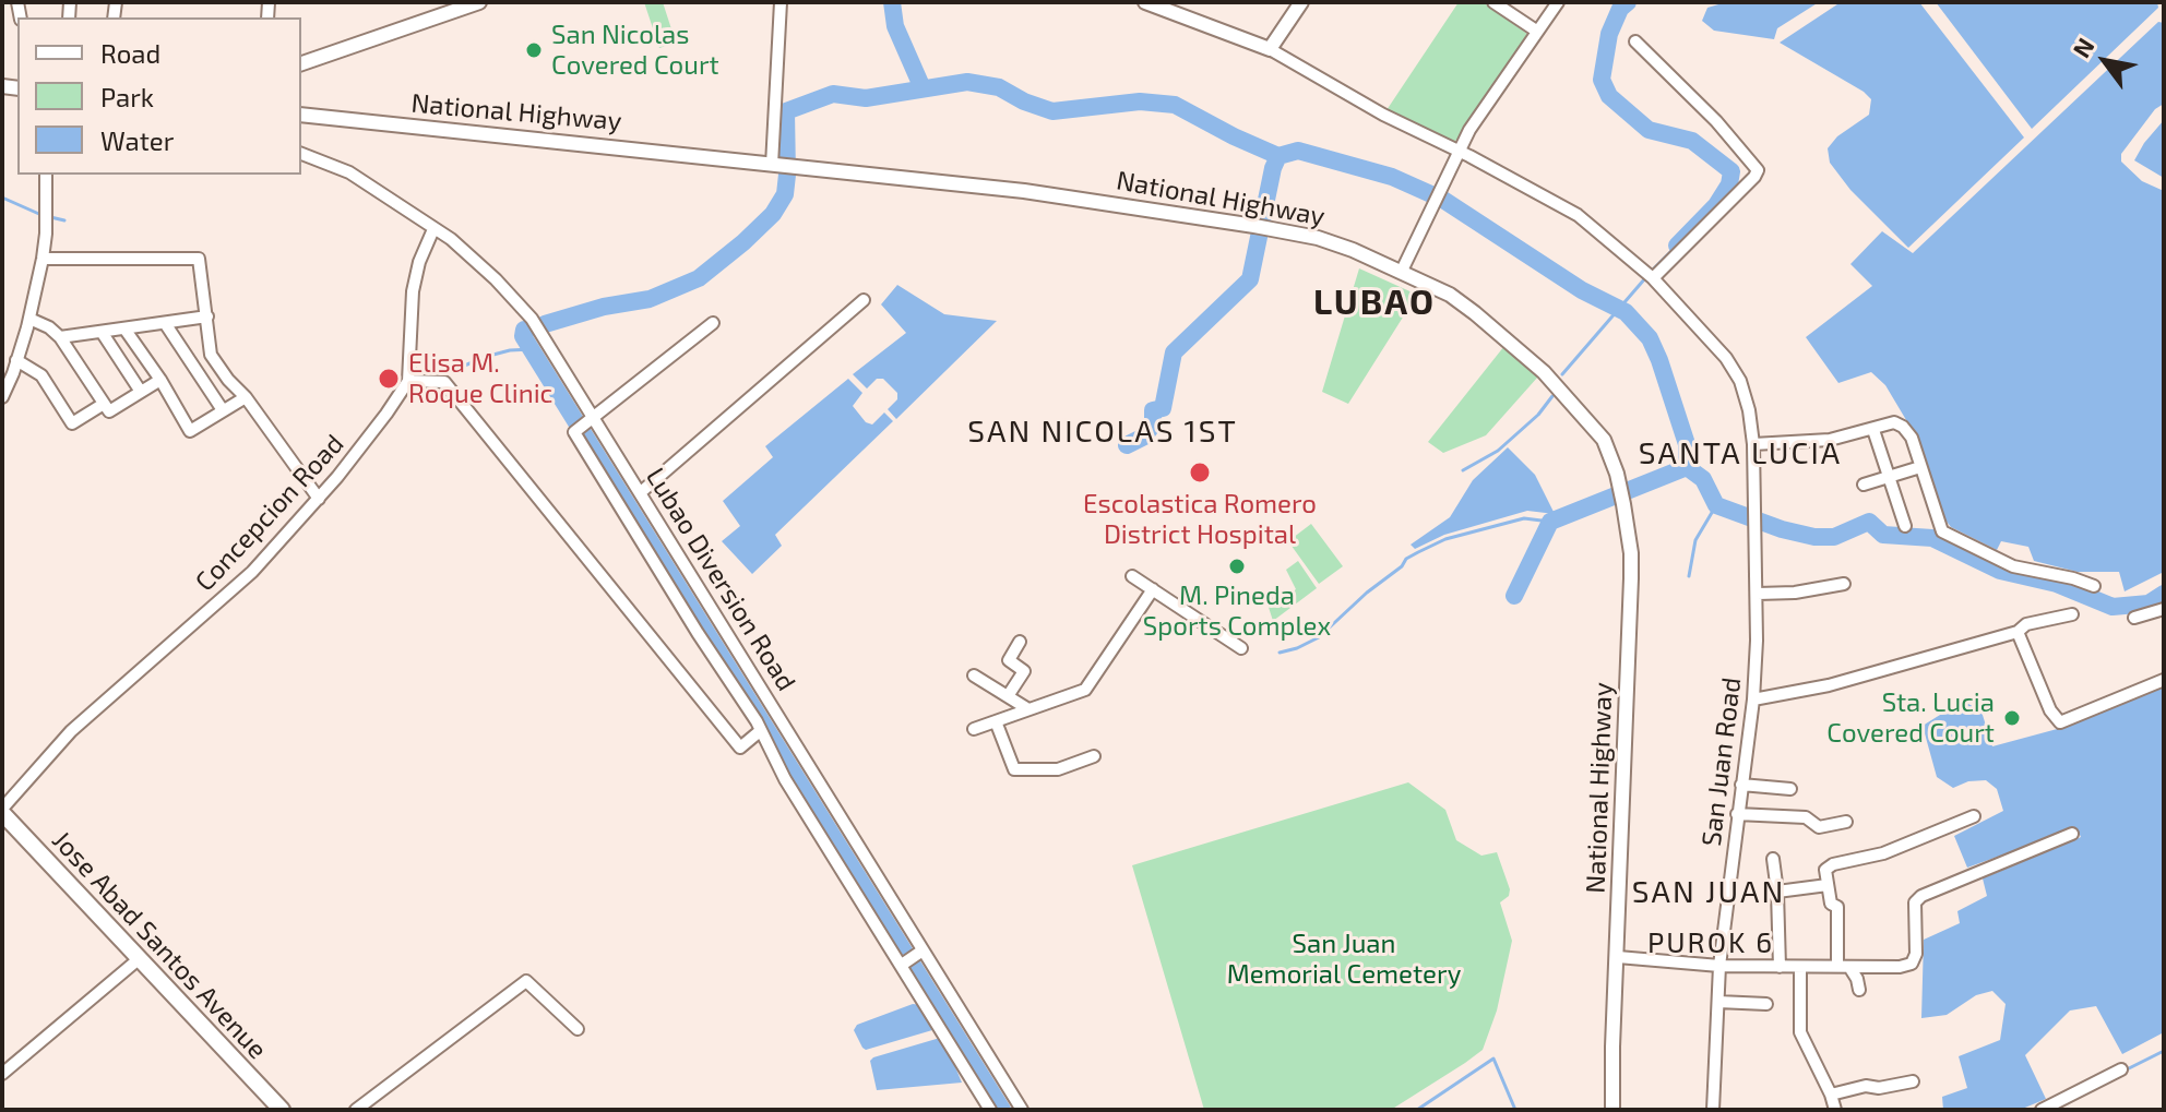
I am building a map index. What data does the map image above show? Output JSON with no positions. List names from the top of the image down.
{
  "streets": {
    "highway": ["Jose Abad Santos Avenue"],
    "main road": ["National Highway"],
    "street": ["Concepcion Road", "Lubao Diversion Road", "San Juan Road"]
  },
  "crossings": [
    ["Concepcion Road", "Jose Abad Santos Avenue"]
  ],
  "districts": [
    "LUBAO",
    "SAN NICOLAS 1ST",
    "SANTA LUCIA",
    "SAN JUAN",
    "PUROK 6"
  ],
  "parks": ["San Juan Memorial Cemetery"],
  "places": [
    "San Nicolas Covered Court",
    "Elisa M. Roque Clinic",
    "Escolastica Romero District Hospital",
    "M. Pineda Sports Complex",
    "Sta. Lucia Covered Court"
  ],
  "legend": ["Road", "Park", "Water"],
  "north": "top left"
}
